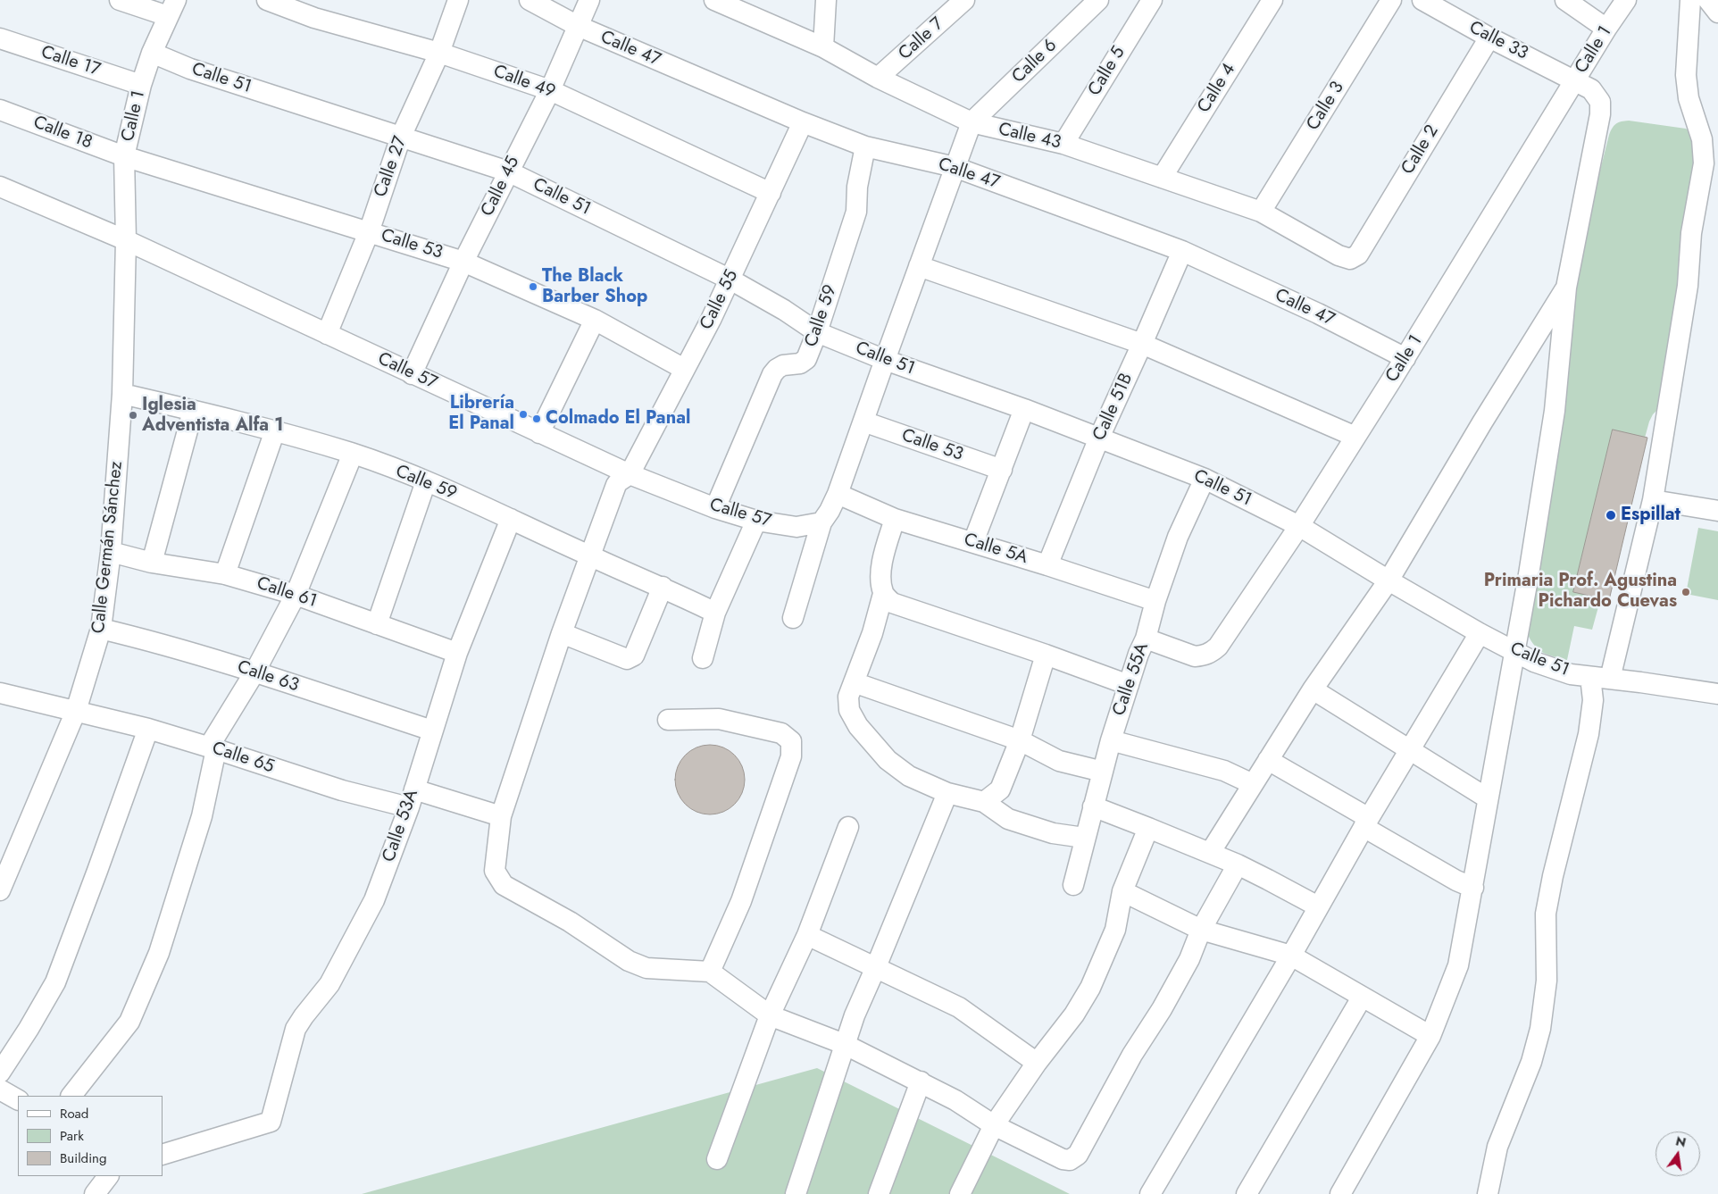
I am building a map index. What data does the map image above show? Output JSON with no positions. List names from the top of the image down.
{
  "streets": {
    "street": [
      "Calle 7",
      "Calle 33",
      "Calle 47",
      "Calle 1",
      "Calle 17",
      "Calle 6",
      "Calle 5",
      "Calle 51",
      "Calle 49",
      "Calle 4",
      "Calle 3",
      "Calle 18",
      "Calle 43",
      "Calle 2",
      "Calle 27",
      "Calle 45",
      "Calle 53",
      "Calle 55",
      "Calle 59",
      "Calle 57",
      "Calle 51B",
      "Calle Germán Sánchez",
      "Calle 5A",
      "Calle 61",
      "Calle 63",
      "Calle 55A",
      "Calle 65",
      "Calle 53A"
    ]
  },
  "crossings": [
    ["Calle 7", "Calle 43"],
    ["Calle 33", "Calle 1"],
    ["Calle 33", "Calle 51"],
    ["Calle 33", "Calle 2"],
    ["Calle 47", "Calle 1"],
    ["Calle 47", "Calle 45"],
    ["Calle 47", "Calle 55"],
    ["Calle 47", "Calle 59"],
    ["Calle 47", "Calle 51B"],
    ["Calle 1", "Calle 17"],
    ["Calle 1", "Calle 51"],
    ["Calle 1", "Calle 18"],
    ["Calle 1", "Calle 53"],
    ["Calle 1", "Calle 57"],
    ["Calle 1", "Calle Germán Sánchez"],
    ["Calle 1", "Calle 55A"],
    ["Calle 6", "Calle 43"],
    ["Calle 5", "Calle 43"],
    ["Calle 51", "Calle 27"],
    ["Calle 51", "Calle 45"],
    ["Calle 51", "Calle 55"],
    ["Calle 51", "Calle 59"],
    ["Calle 51", "Calle 51B"],
    ["Calle 51", "Calle 55A"],
    ["Calle 49", "Calle 27"],
    ["Calle 49", "Calle 45"],
    ["Calle 49", "Calle 55"],
    ["Calle 4", "Calle 43"],
    ["Calle 3", "Calle 43"],
    ["Calle 18", "Calle 53"],
    ["Calle 43", "Calle 2"],
    ["Calle 27", "Calle 53"],
    ["Calle 27", "Calle 57"],
    ["Calle 45", "Calle 53"],
    ["Calle 45", "Calle 57"],
    ["Calle 53", "Calle 55"],
    ["Calle 55", "Calle 59"],
    ["Calle 55", "Calle 57"],
    ["Calle 55", "Calle 65"],
    ["Calle 59", "Calle 57"],
    ["Calle 59", "Calle Germán Sánchez"],
    ["Calle 59", "Calle 53A"],
    ["Calle 57", "Calle Germán Sánchez"],
    ["Calle 51B", "Calle 5A"],
    ["Calle Germán Sánchez", "Calle 61"],
    ["Calle Germán Sánchez", "Calle 63"],
    ["Calle Germán Sánchez", "Calle 65"],
    ["Calle 5A", "Calle 55A"],
    ["Calle 61", "Calle 53A"],
    ["Calle 63", "Calle 53A"],
    ["Calle 65", "Calle 53A"]
  ],
  "places": [
    "The Black Barber Shop",
    "Librería El Panal",
    "Iglesia Adventista Alfa 1",
    "Colmado El Panal",
    "Espillat",
    "Primaria Prof. Agustina Pichardo Cuevas"
  ],
  "legend": ["Road", "Park", "Building"],
  "north": "top"
}
